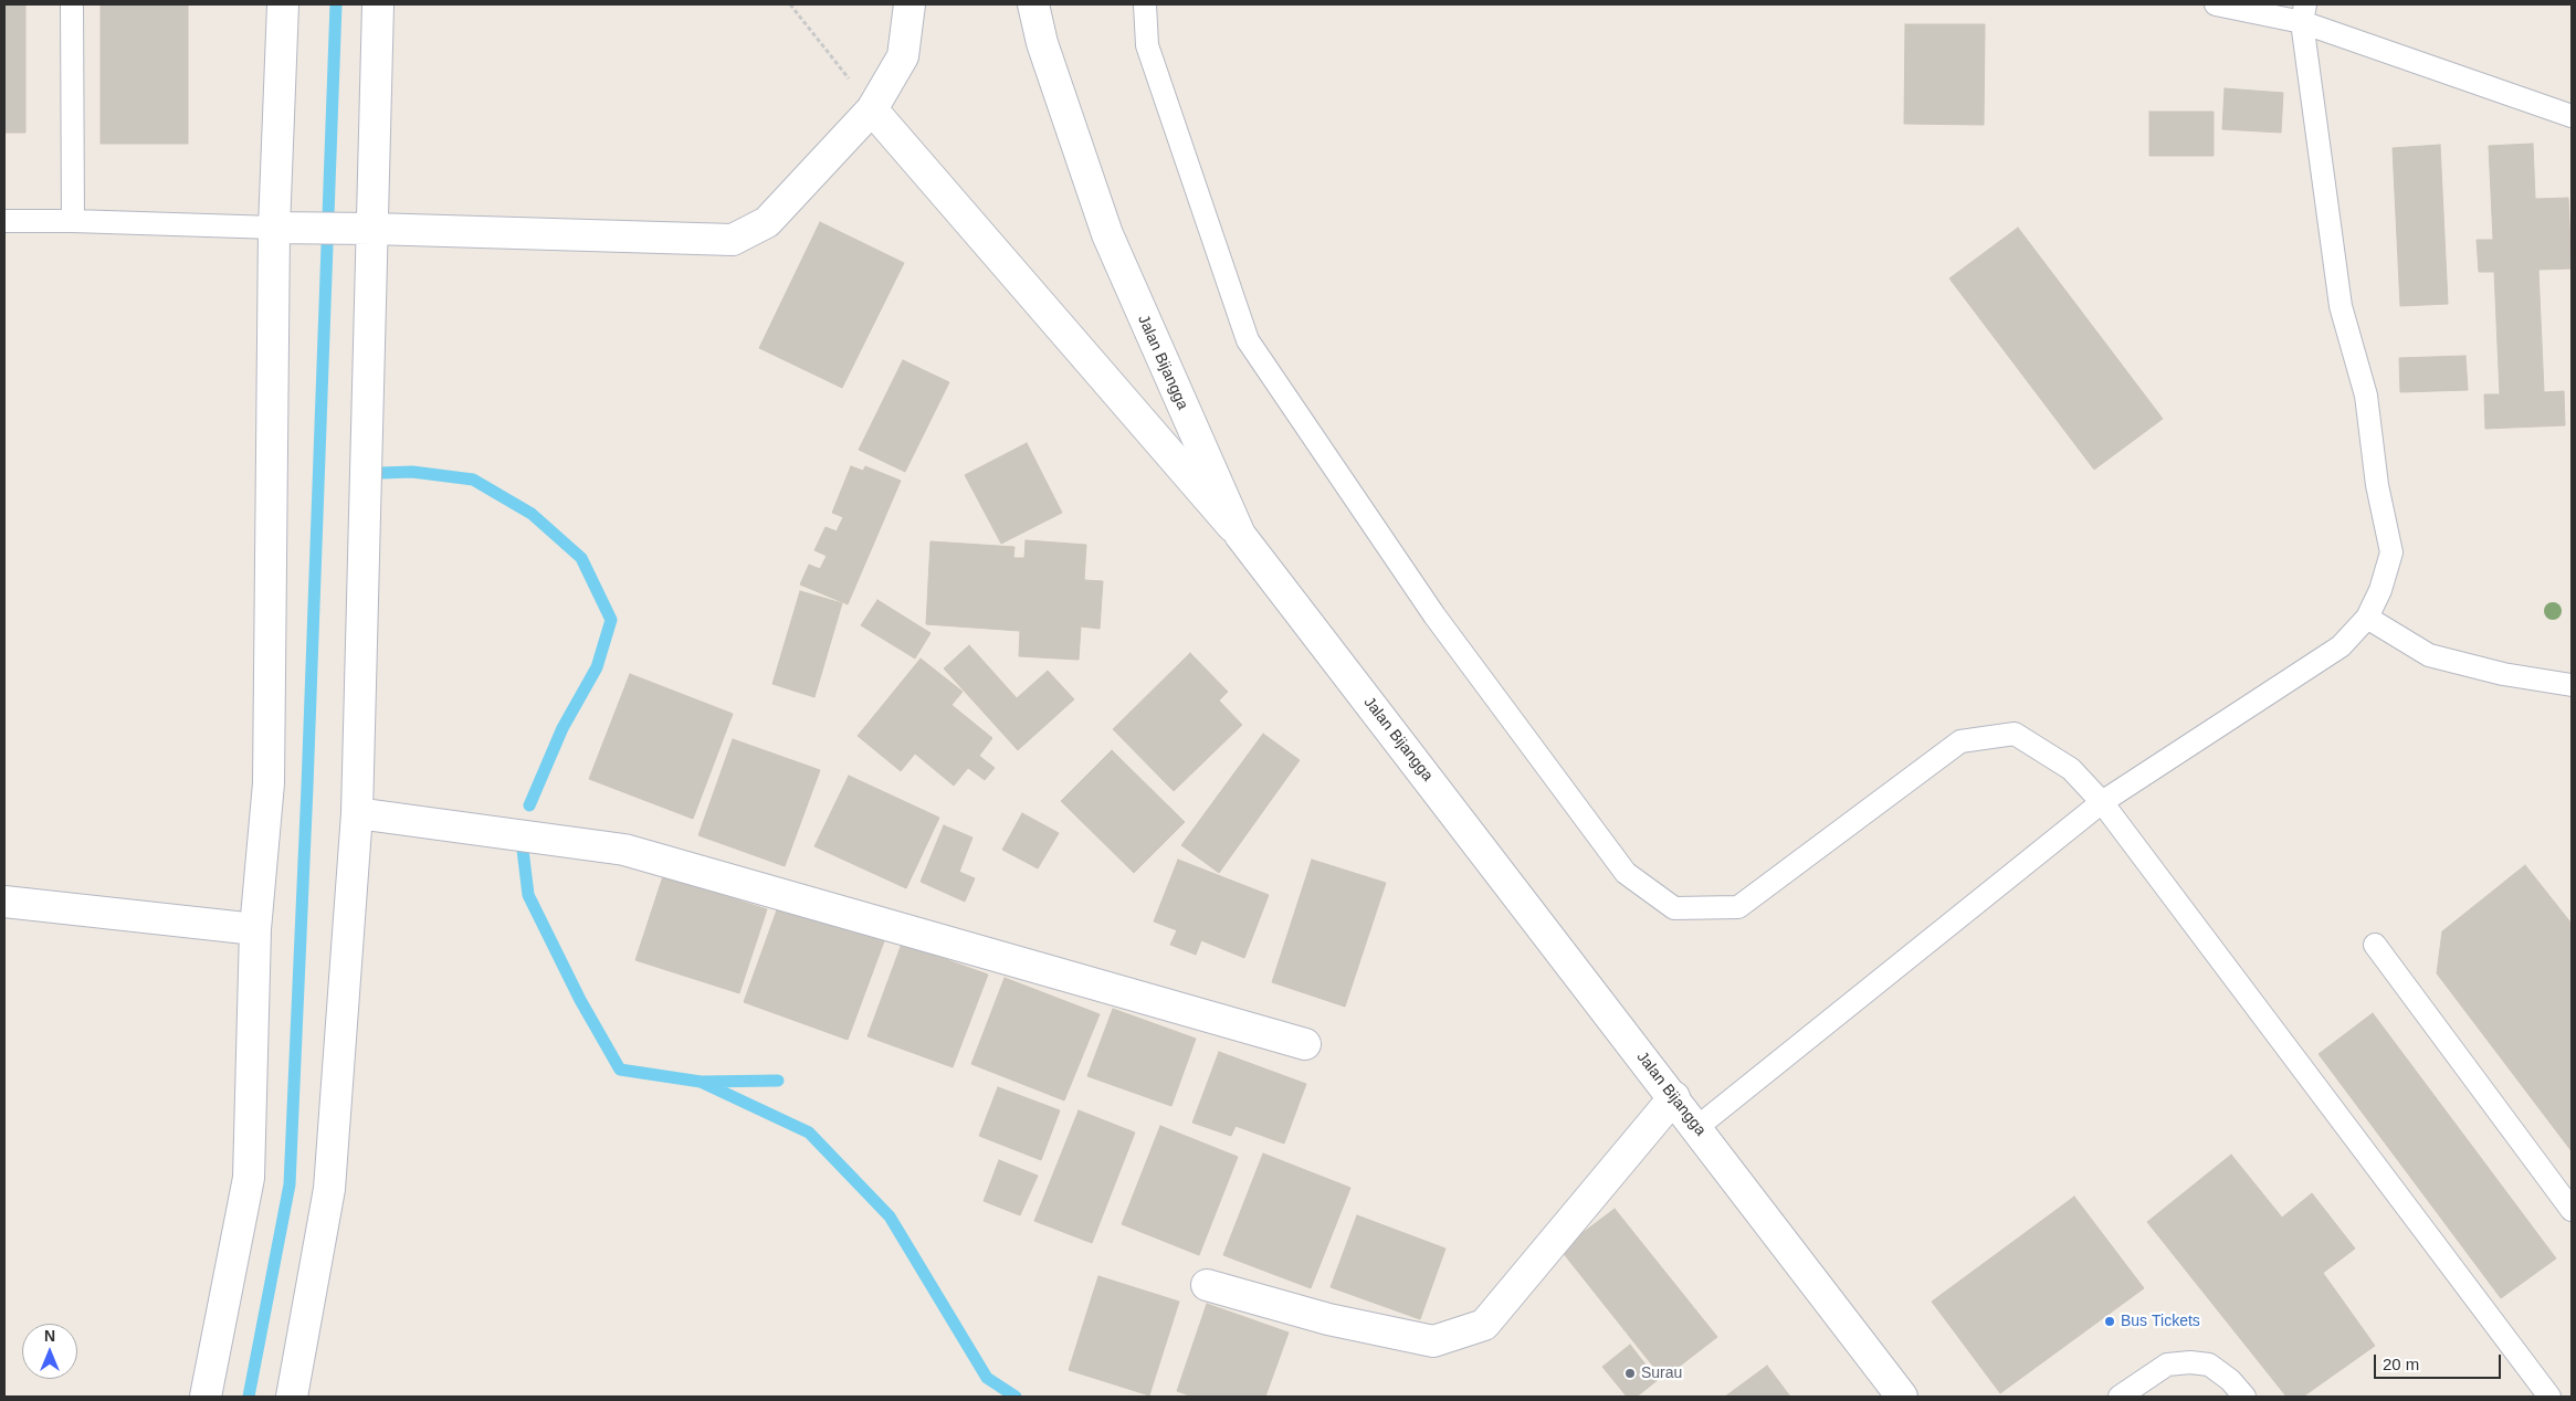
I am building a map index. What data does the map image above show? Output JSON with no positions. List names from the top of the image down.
{
  "streets": {
    "street": ["Jalan Bijangga"]
  },
  "places": ["Bus Tickets", "Surau"],
  "scale_bar": "20 m",
  "north": "top"
}
